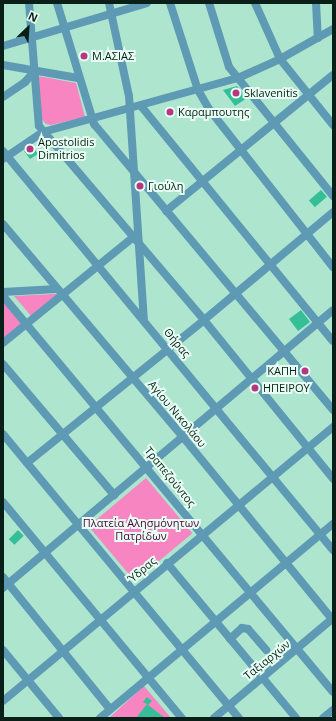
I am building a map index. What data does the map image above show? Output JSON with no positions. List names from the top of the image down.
{
  "streets": {
    "street": [
      "Θήρας",
      "Αγίου Νικολάου",
      "Τραπεζούντος",
      "Ύδρας",
      "Ταξιαρχών"
    ]
  },
  "crossings": [
    ["Θήρας", "Ύδρας"],
    ["Αγίου Νικολάου", "Ύδρας"],
    ["Αγίου Νικολάου", "Ταξιαρχών"],
    ["Τραπεζούντος", "Ύδρας"],
    ["Τραπεζούντος", "Ταξιαρχών"]
  ],
  "parks": ["Πλατεία Αλησμόνητων Πατρίδων"],
  "places": [
    "Μ.ΑΣΙΑΣ",
    "Sklavenitis",
    "Καραμπουτης",
    "Apostolidis Dimitrios",
    "Γιούλη",
    "ΚΑΠΗ",
    "ΗΠΕΙΡΟΥ"
  ],
  "north": "top right"
}
